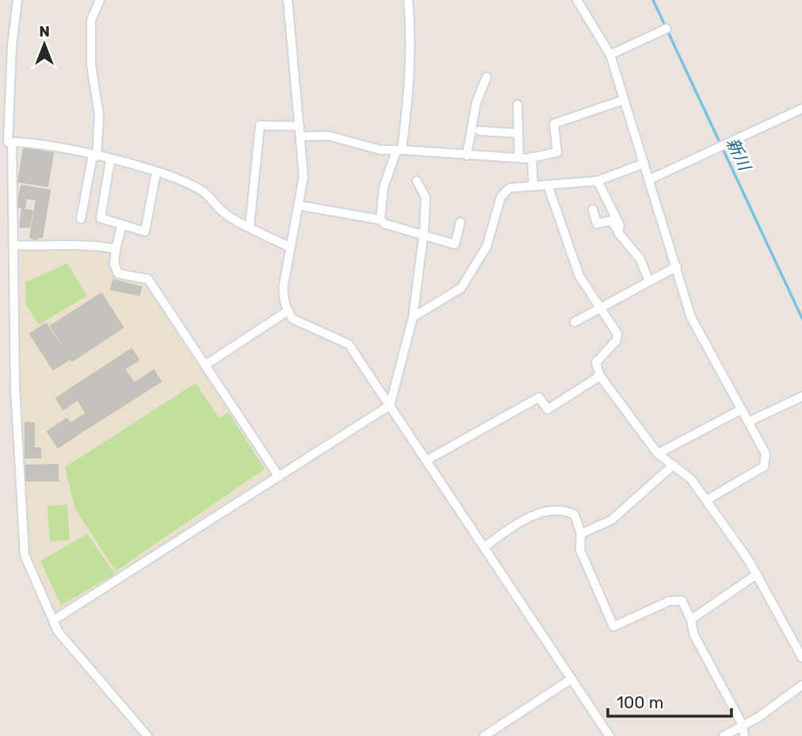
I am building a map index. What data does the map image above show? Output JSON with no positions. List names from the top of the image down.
{
  "water": ["新川"],
  "scale_bar": "100 m",
  "north": "top"
}
